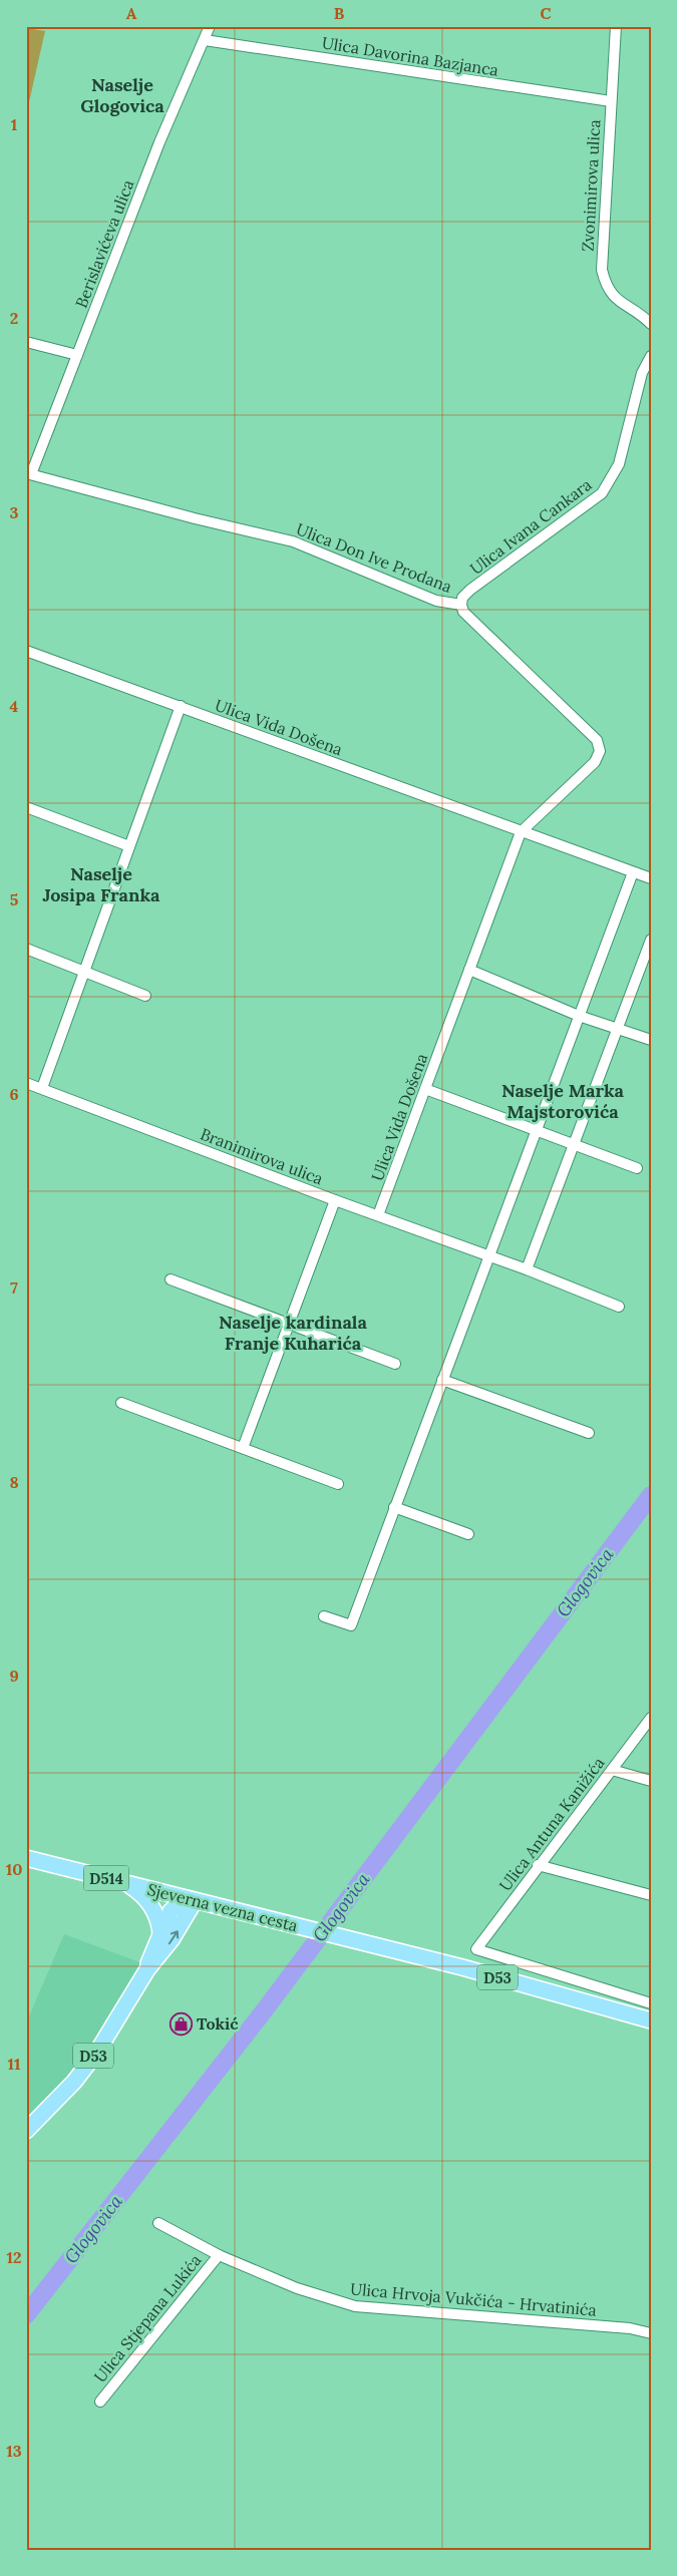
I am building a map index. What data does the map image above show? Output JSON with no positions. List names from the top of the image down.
{
  "streets": {
    "main road": ["D514", "Sjeverna vezna cesta", "D53"],
    "street": [
      "Ulica Davorina Bazjanca",
      "Zvonimirova ulica",
      "Berislavićeva ulica",
      "Ulica Ivana Cankara",
      "Ulica Don Ive Prodana",
      "Ulica Vida Došena",
      "Branimirova ulica",
      "Ulica Antuna Kanižića",
      "Ulica Hrvoja Vukčića - Hrvatinića",
      "Ulica Stjepana Lukića"
    ]
  },
  "crossings": [
    ["Ulica Davorina Bazjanca", "Zvonimirova ulica"],
    ["Ulica Davorina Bazjanca", "Berislavićeva ulica"],
    ["Berislavićeva ulica", "Ulica Don Ive Prodana"],
    ["Ulica Ivana Cankara", "Ulica Don Ive Prodana"],
    ["Ulica Don Ive Prodana", "Ulica Vida Došena"],
    ["Ulica Vida Došena", "Branimirova ulica"],
    ["Sjeverna vezna cesta", "D53"],
    ["Ulica Hrvoja Vukčića - Hrvatinića", "Ulica Stjepana Lukića"]
  ],
  "districts": [
    "Naselje Glogovica",
    "Naselje Josipa Franka",
    "Naselje Marka Majstorovića",
    "Naselje kardinala Franje Kuharića"
  ],
  "water": ["Glogovica"],
  "places": {
    "shop": ["Tokić"]
  },
  "grid": {
    "columns": ["A", "B", "C"],
    "rows": [
      "1",
      "2",
      "3",
      "4",
      "5",
      "6",
      "7",
      "8",
      "9",
      "10",
      "11",
      "12",
      "13"
    ]
  }
}
